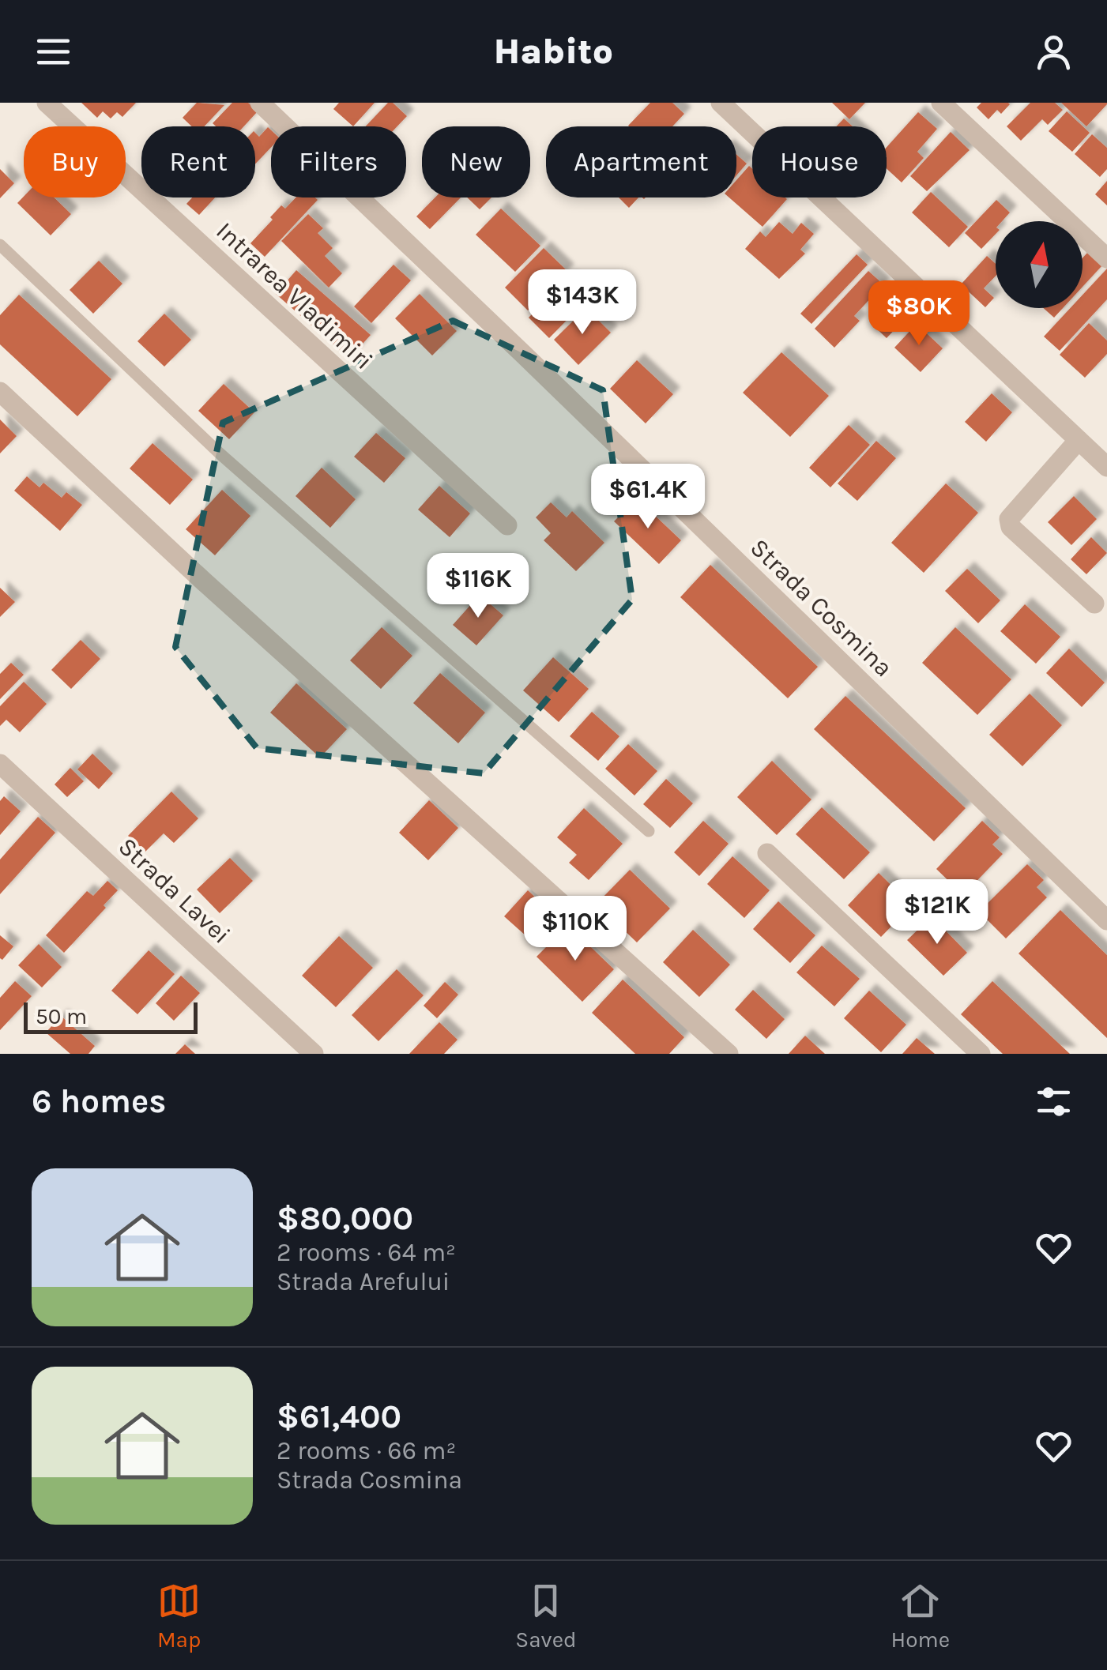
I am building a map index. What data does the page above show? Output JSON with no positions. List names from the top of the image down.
{
  "streets": {
    "street": ["Intrarea Vladimiri", "Strada Cosmina", "Strada Lavei"]
  },
  "scale_bar": "50 m",
  "north": "top",
  "page": {
    "header": "Habito",
    "chip": [
      "Buy",
      "Rent",
      "Filters",
      "New",
      "Apartment",
      "House"
    ],
    "price": [
      "$143K",
      "$80K",
      "$61.4K",
      "$116K",
      "$121K",
      "$110K"
    ],
    "scale": "50 m",
    "heading": "6 homes",
    "list": [
      {
        "name": "$80,000",
        "note": "2 rooms · 64 m² · Strada Arefului"
      },
      {
        "name": "$61,400",
        "note": "2 rooms · 66 m² · Strada Cosmina"
      }
    ],
    "tabs": ["Map", "Saved", "Home"]
  }
}
